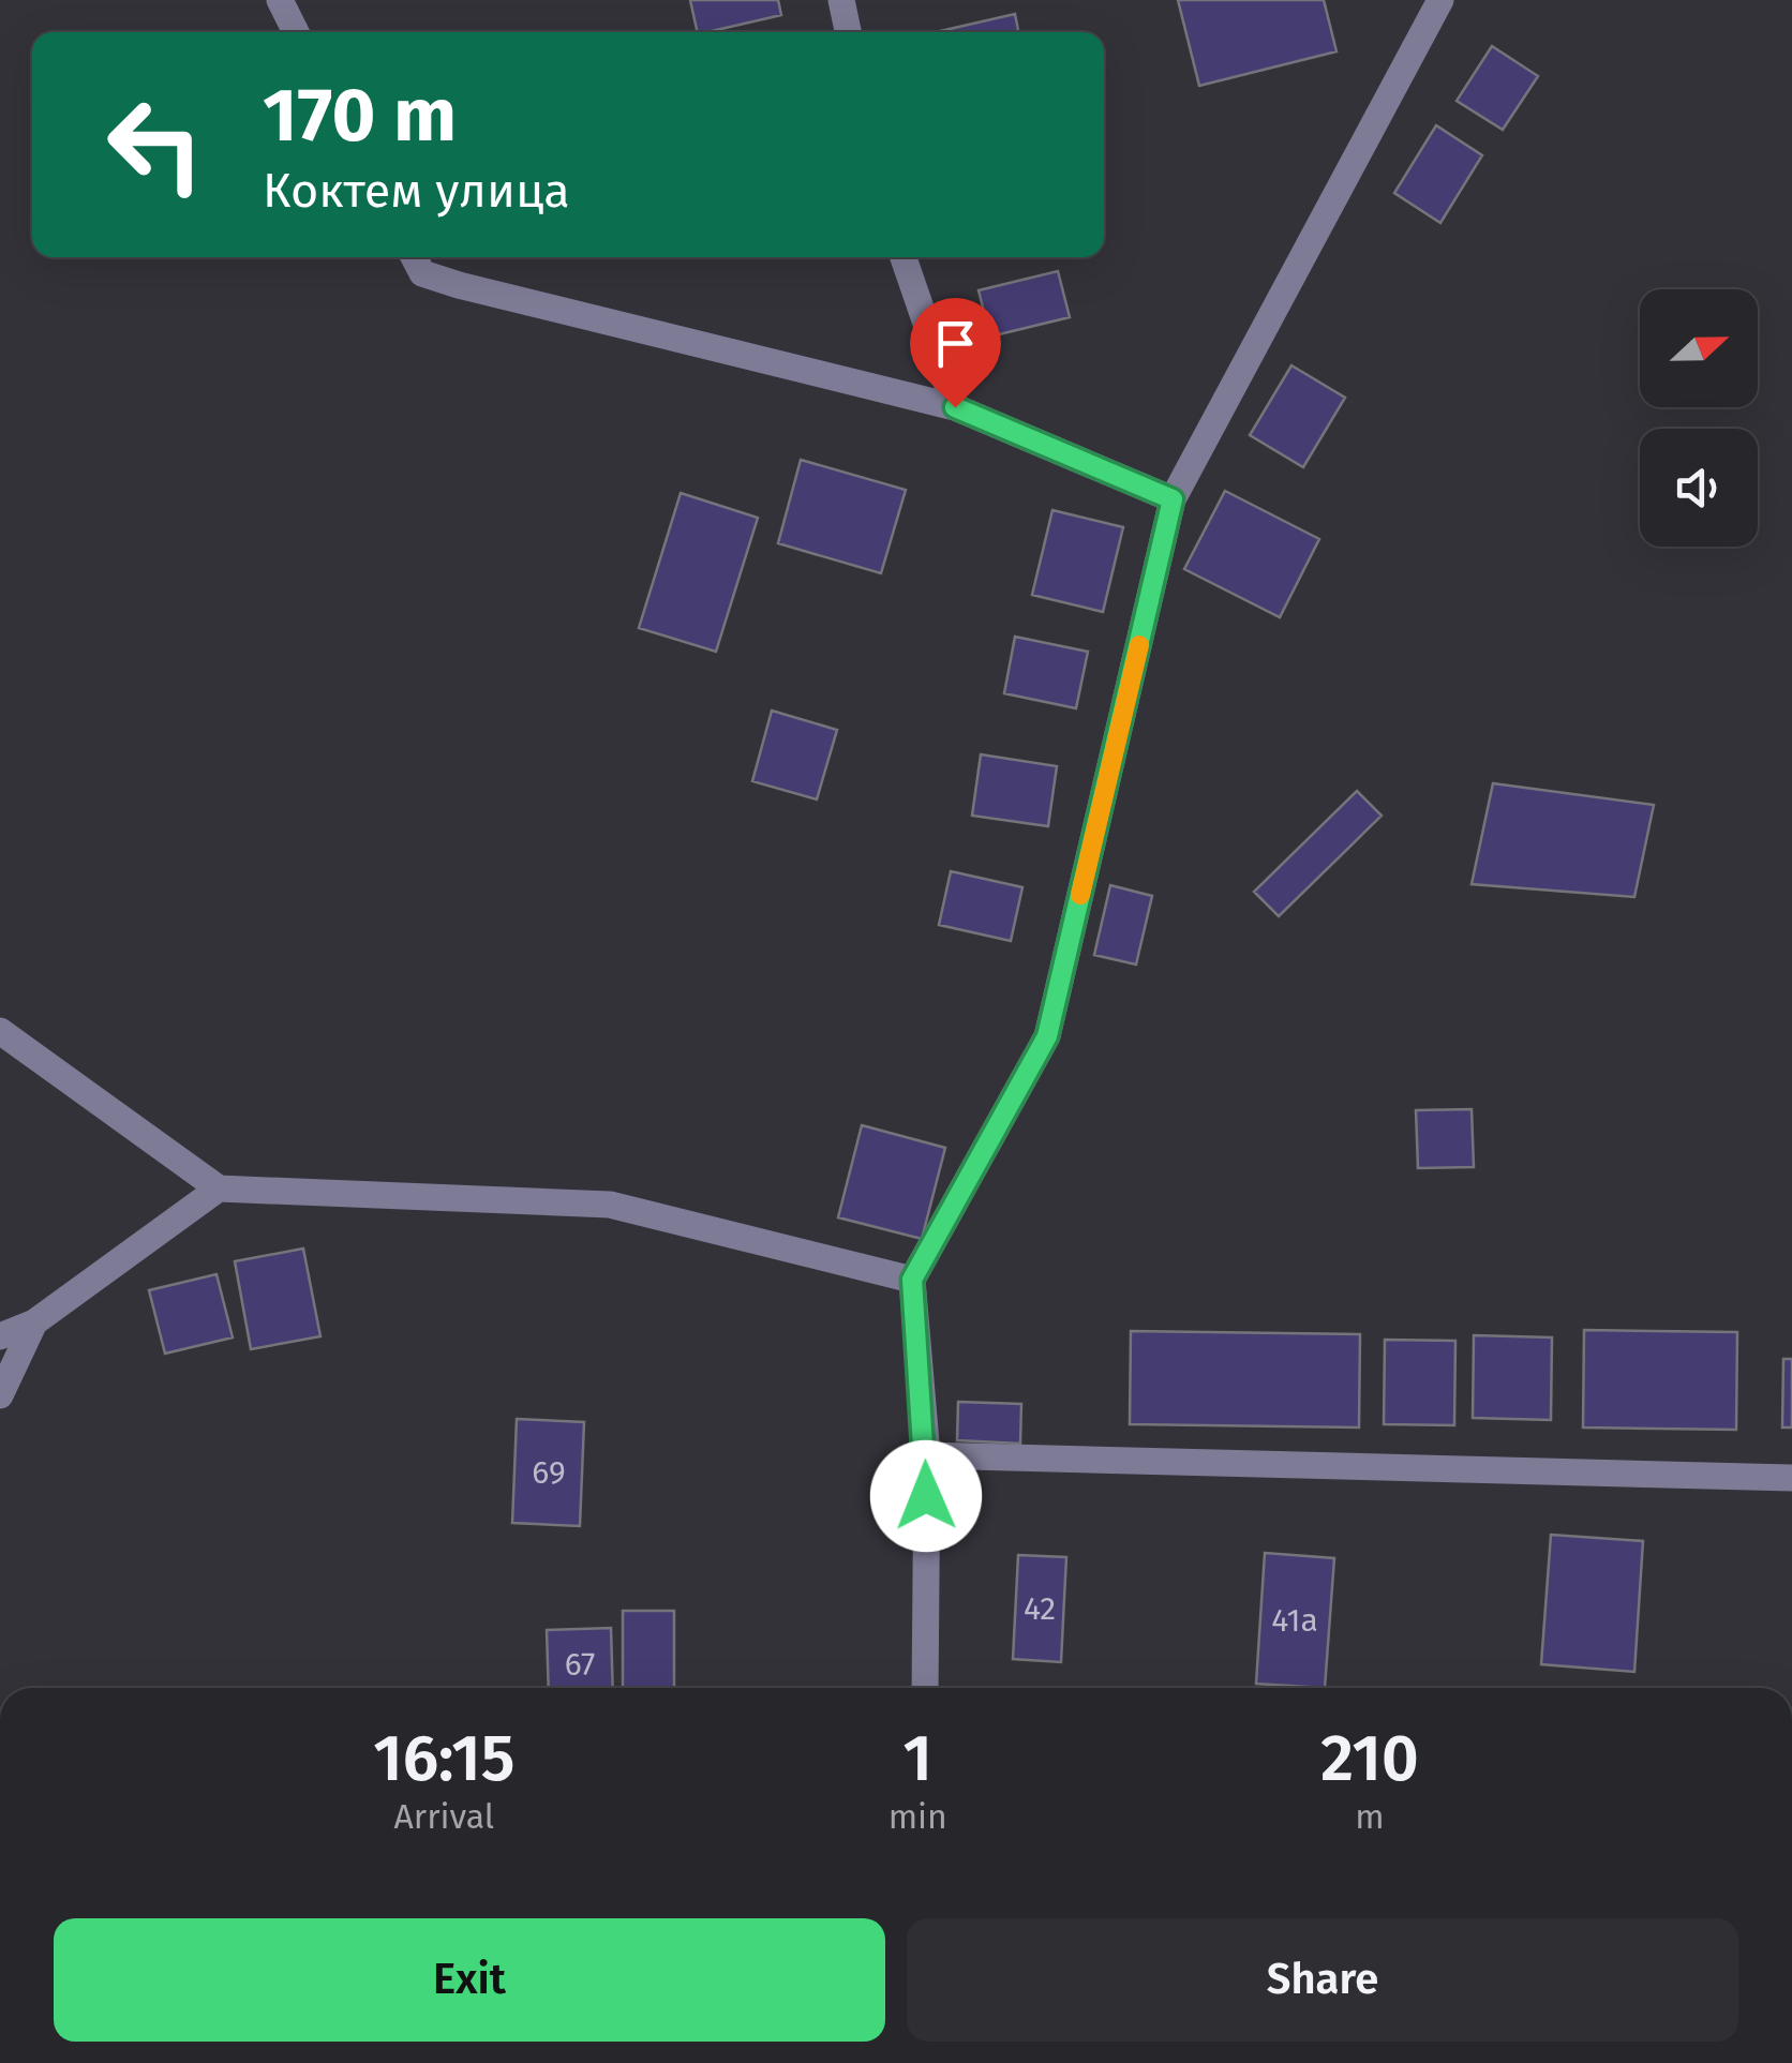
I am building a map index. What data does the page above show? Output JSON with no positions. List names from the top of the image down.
{
  "house_numbers": [
    "69",
    "42",
    "41а",
    "67"
  ],
  "north": "right",
  "page": {
    "turn": ["170 m", "Коктем улица"],
    "eta": [
      "16:15",
      "Arrival",
      "1",
      "min",
      "210",
      "m"
    ],
    "buttons": ["Exit", "Share"]
  }
}
